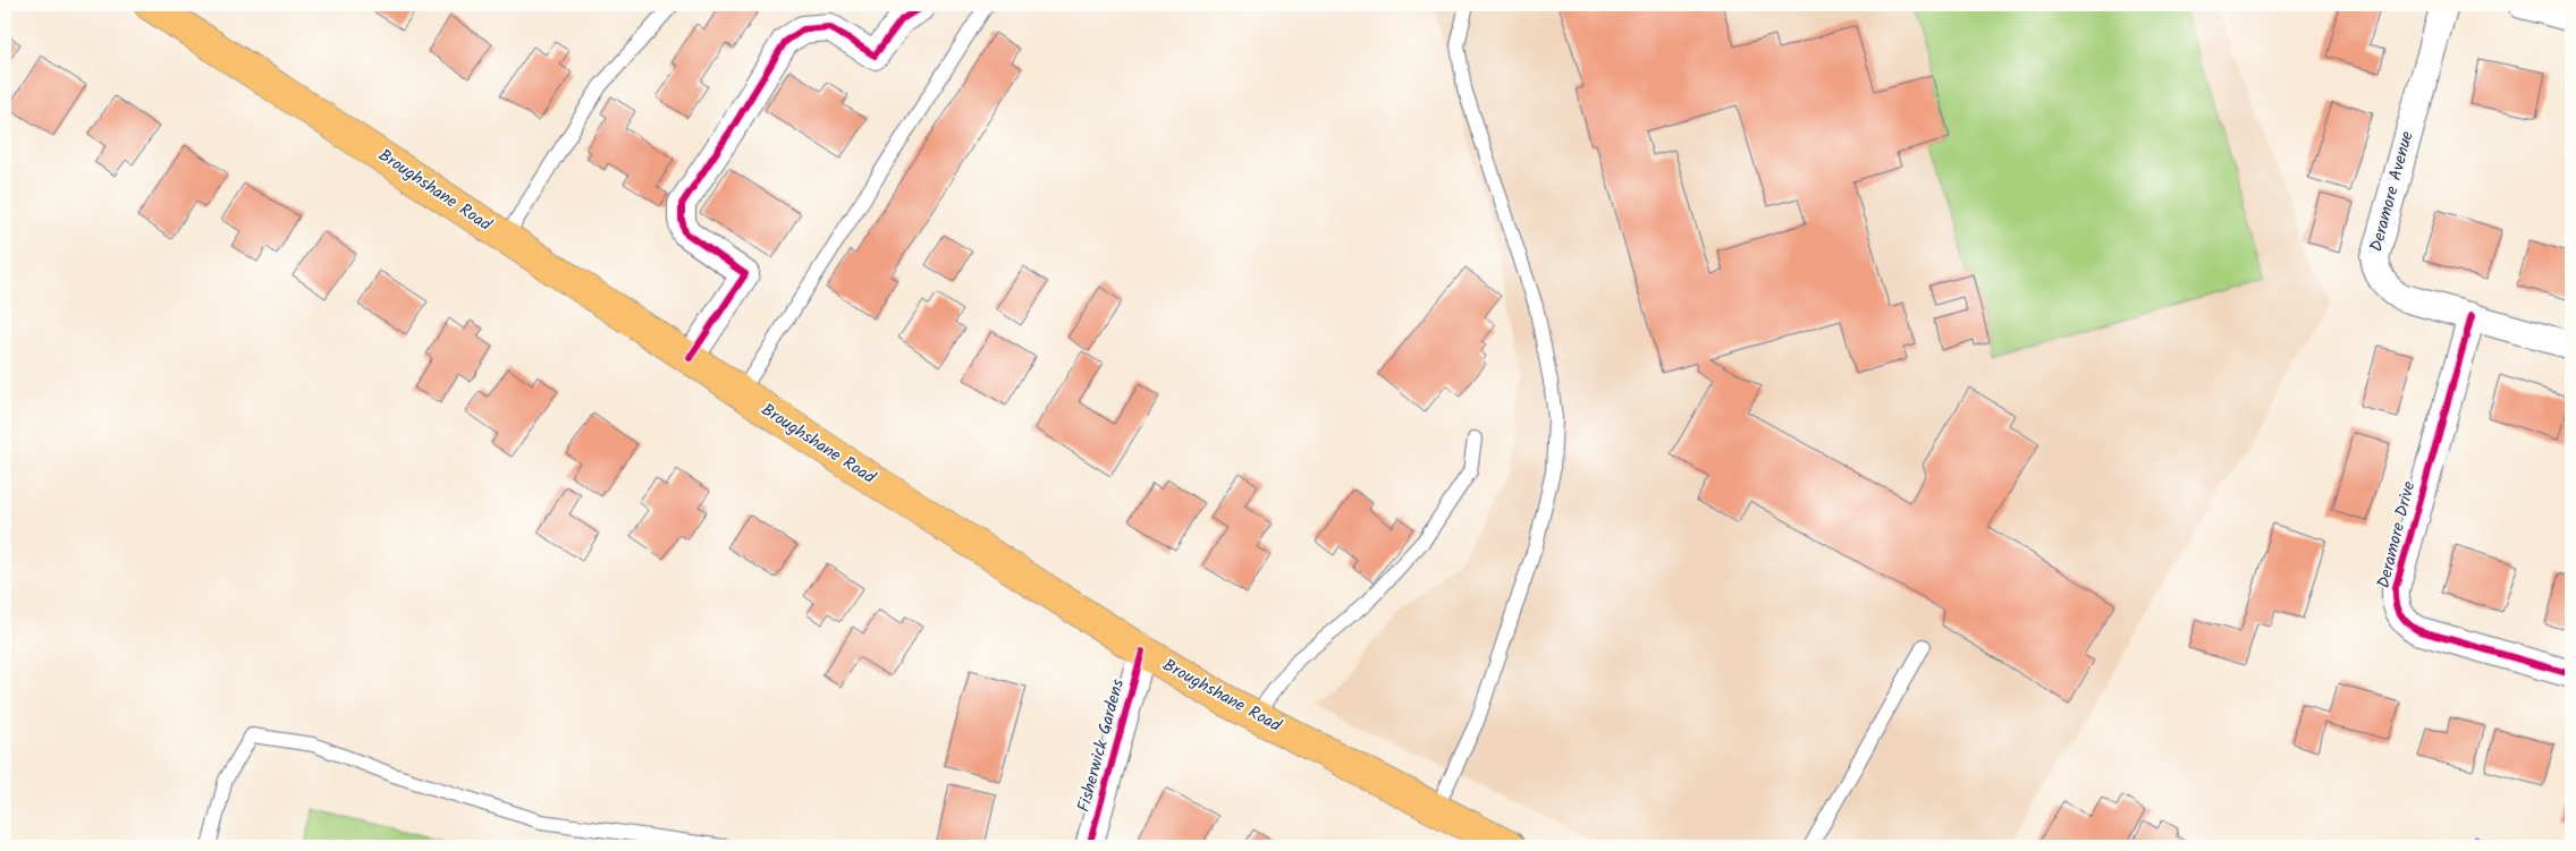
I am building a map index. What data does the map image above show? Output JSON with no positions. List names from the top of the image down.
{
  "streets": {
    "main road": ["Broughshane Road"],
    "street": ["Deramore Avenue", "Deramore Drive", "Fisherwick Gardens"]
  },
  "crossings": [
    ["Broughshane Road", "Fisherwick Gardens"],
    ["Deramore Avenue", "Deramore Drive"]
  ]
}
